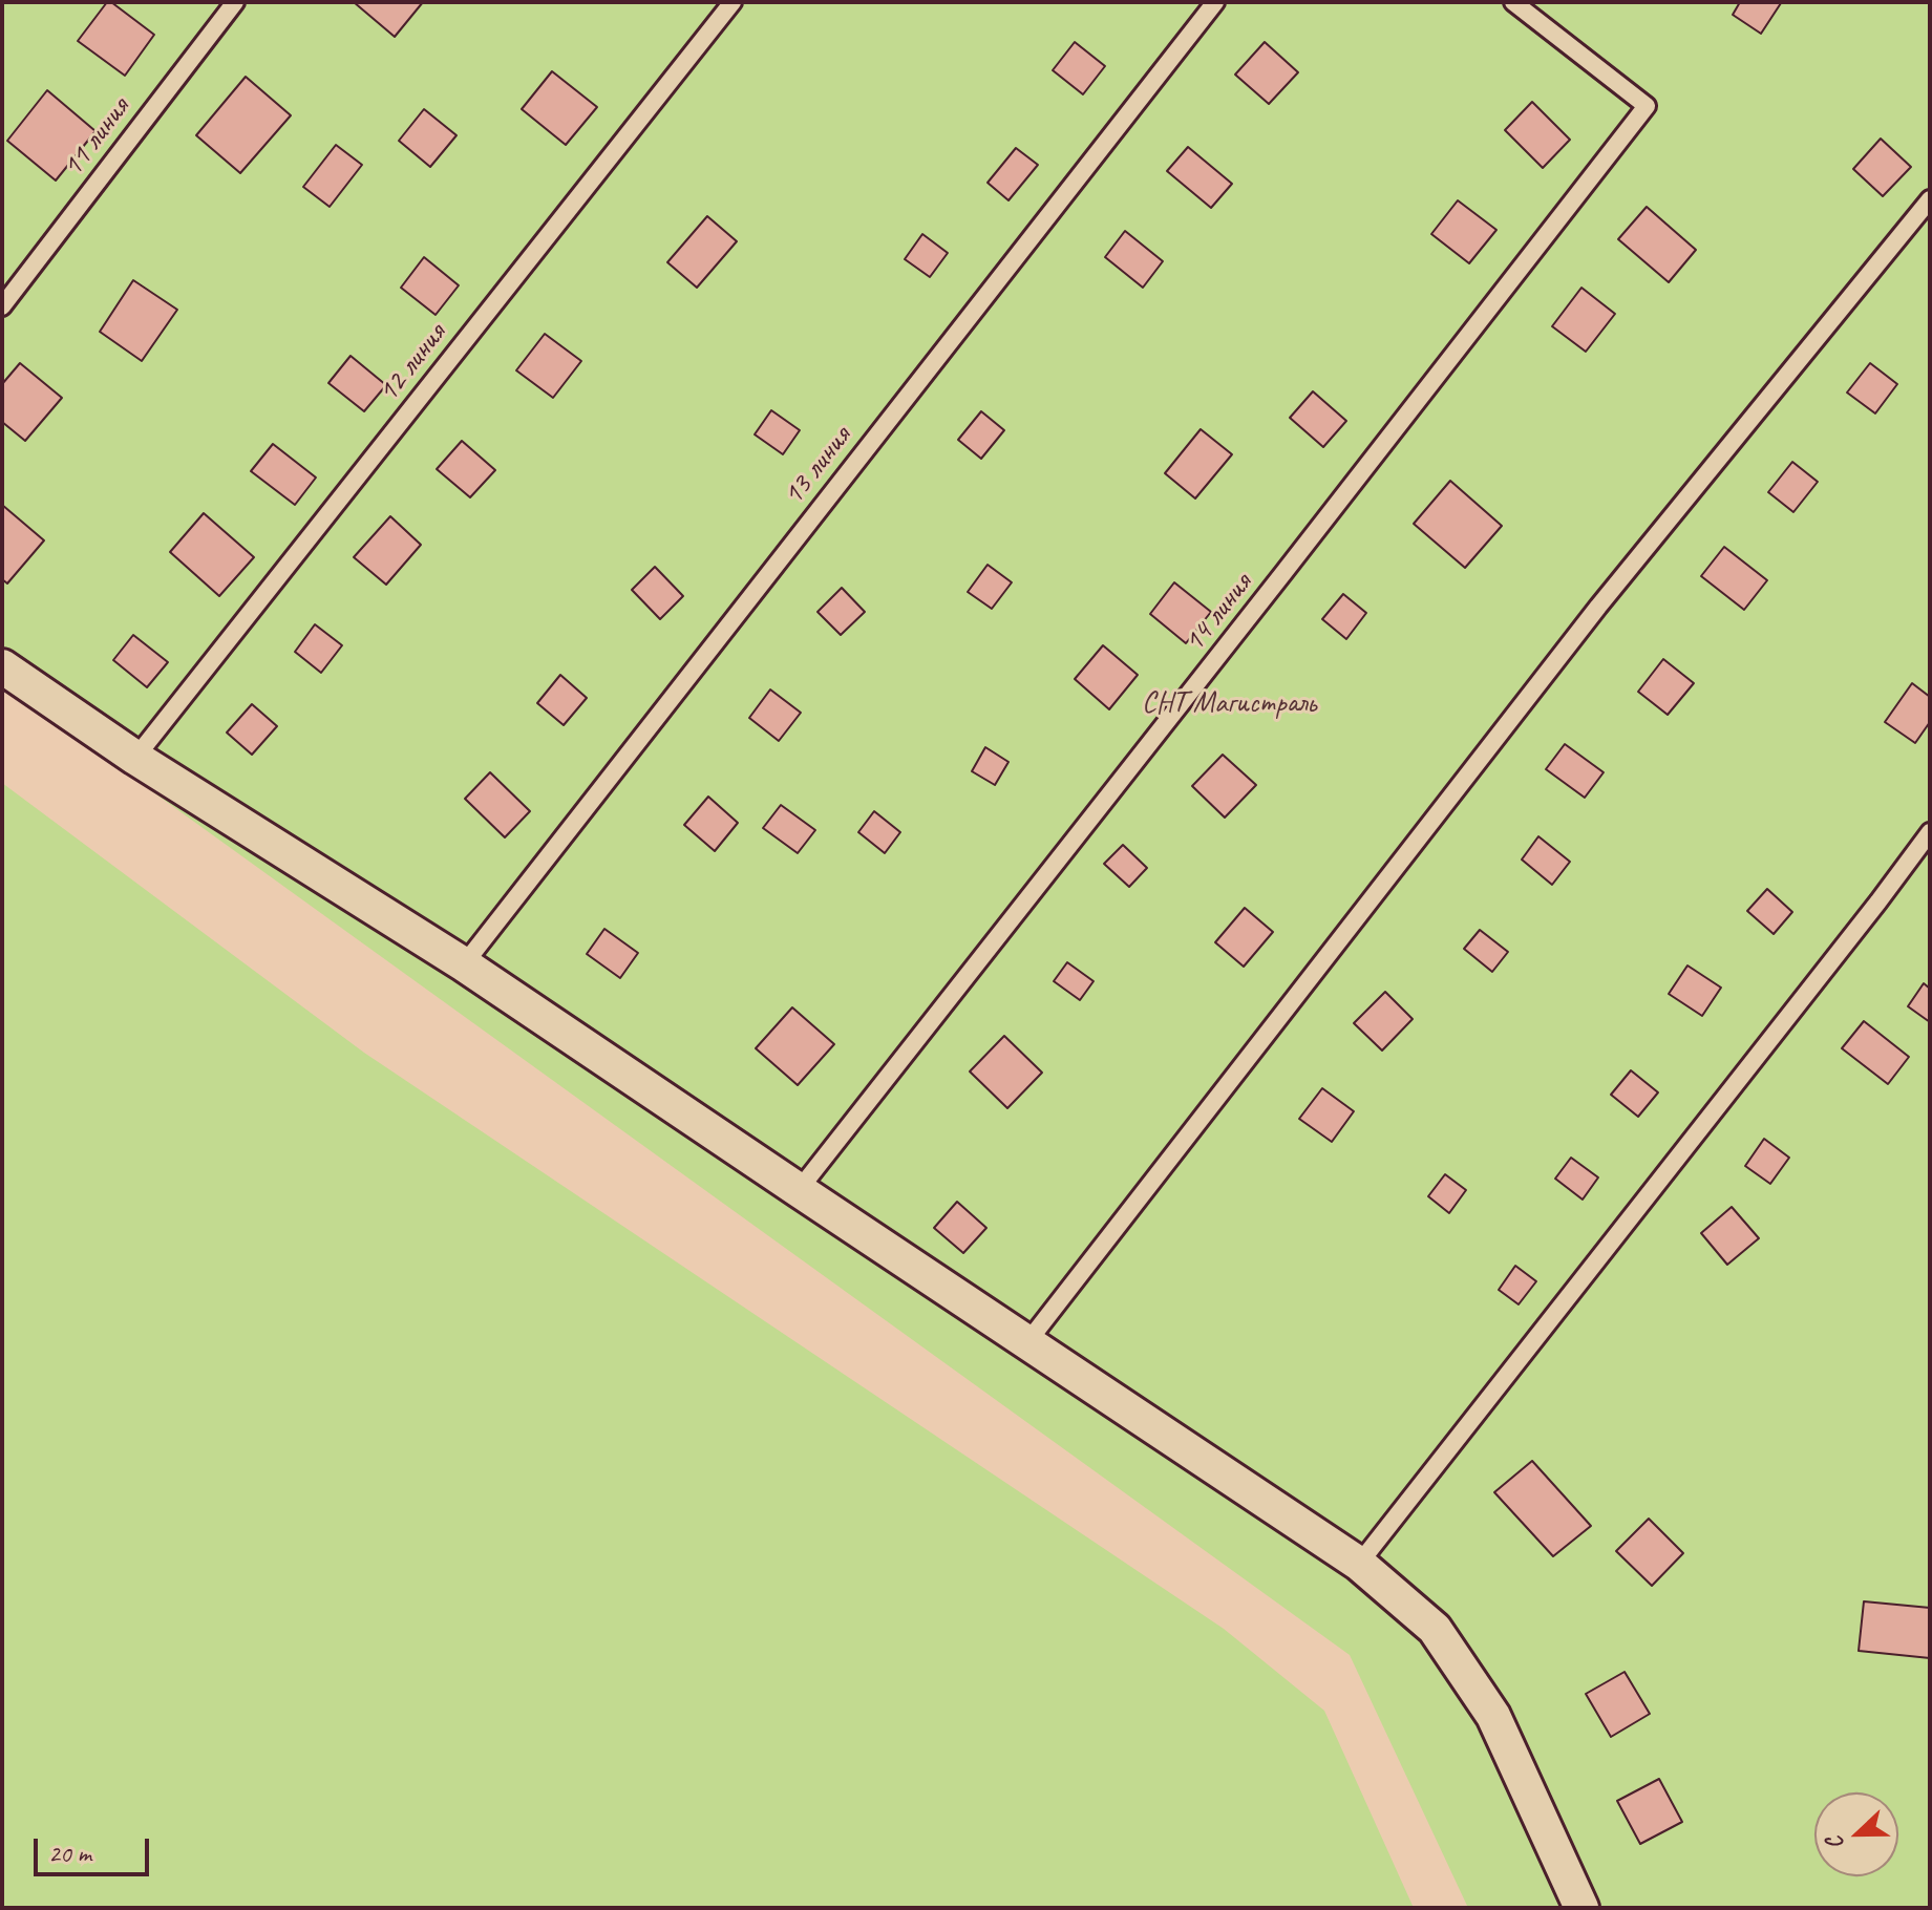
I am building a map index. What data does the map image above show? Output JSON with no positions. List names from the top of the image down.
{
  "streets": {
    "lane": [
      "11 линия",
      "12 линия",
      "13 линия",
      "14 линия"
    ]
  },
  "parks": ["СНТ Магистраль"],
  "scale_bar": "20 m",
  "north": "left"
}
